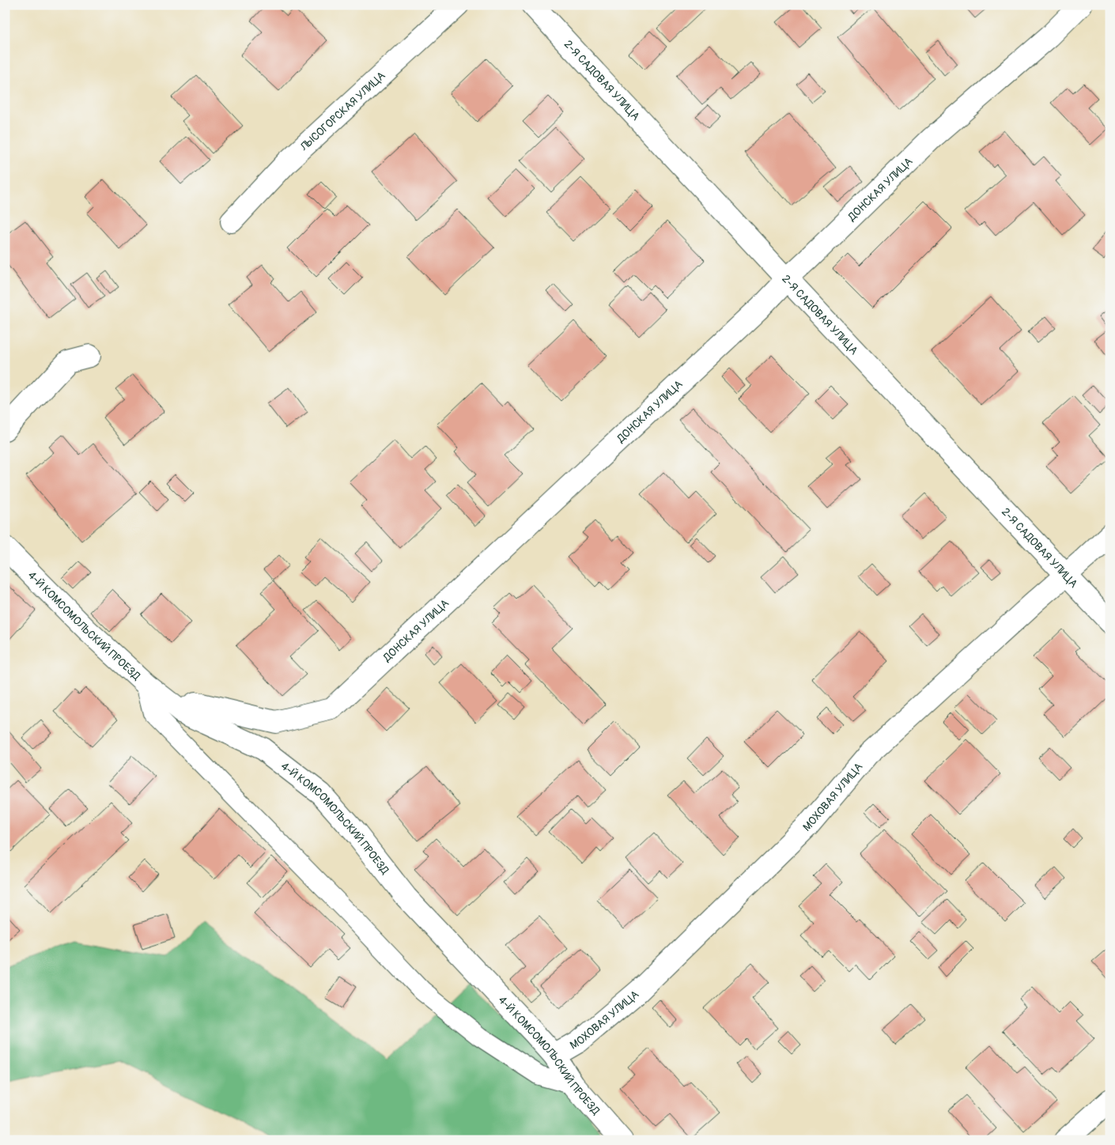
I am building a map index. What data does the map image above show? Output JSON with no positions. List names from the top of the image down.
{
  "streets": {
    "street": [
      "2-Я САДОВАЯ УЛИЦА",
      "ЛЫСОГОРСКАЯ УЛИЦА",
      "ДОНСКАЯ УЛИЦА",
      "4-Й КОМСОМОЛЬСКИЙ ПРОЕЗД",
      "МОХОВАЯ УЛИЦА"
    ]
  },
  "crossings": [
    ["2-Я САДОВАЯ УЛИЦА", "ДОНСКАЯ УЛИЦА"],
    ["2-Я САДОВАЯ УЛИЦА", "МОХОВАЯ УЛИЦА"],
    ["ДОНСКАЯ УЛИЦА", "4-Й КОМСОМОЛЬСКИЙ ПРОЕЗД"],
    ["4-Й КОМСОМОЛЬСКИЙ ПРОЕЗД", "МОХОВАЯ УЛИЦА"]
  ]
}
